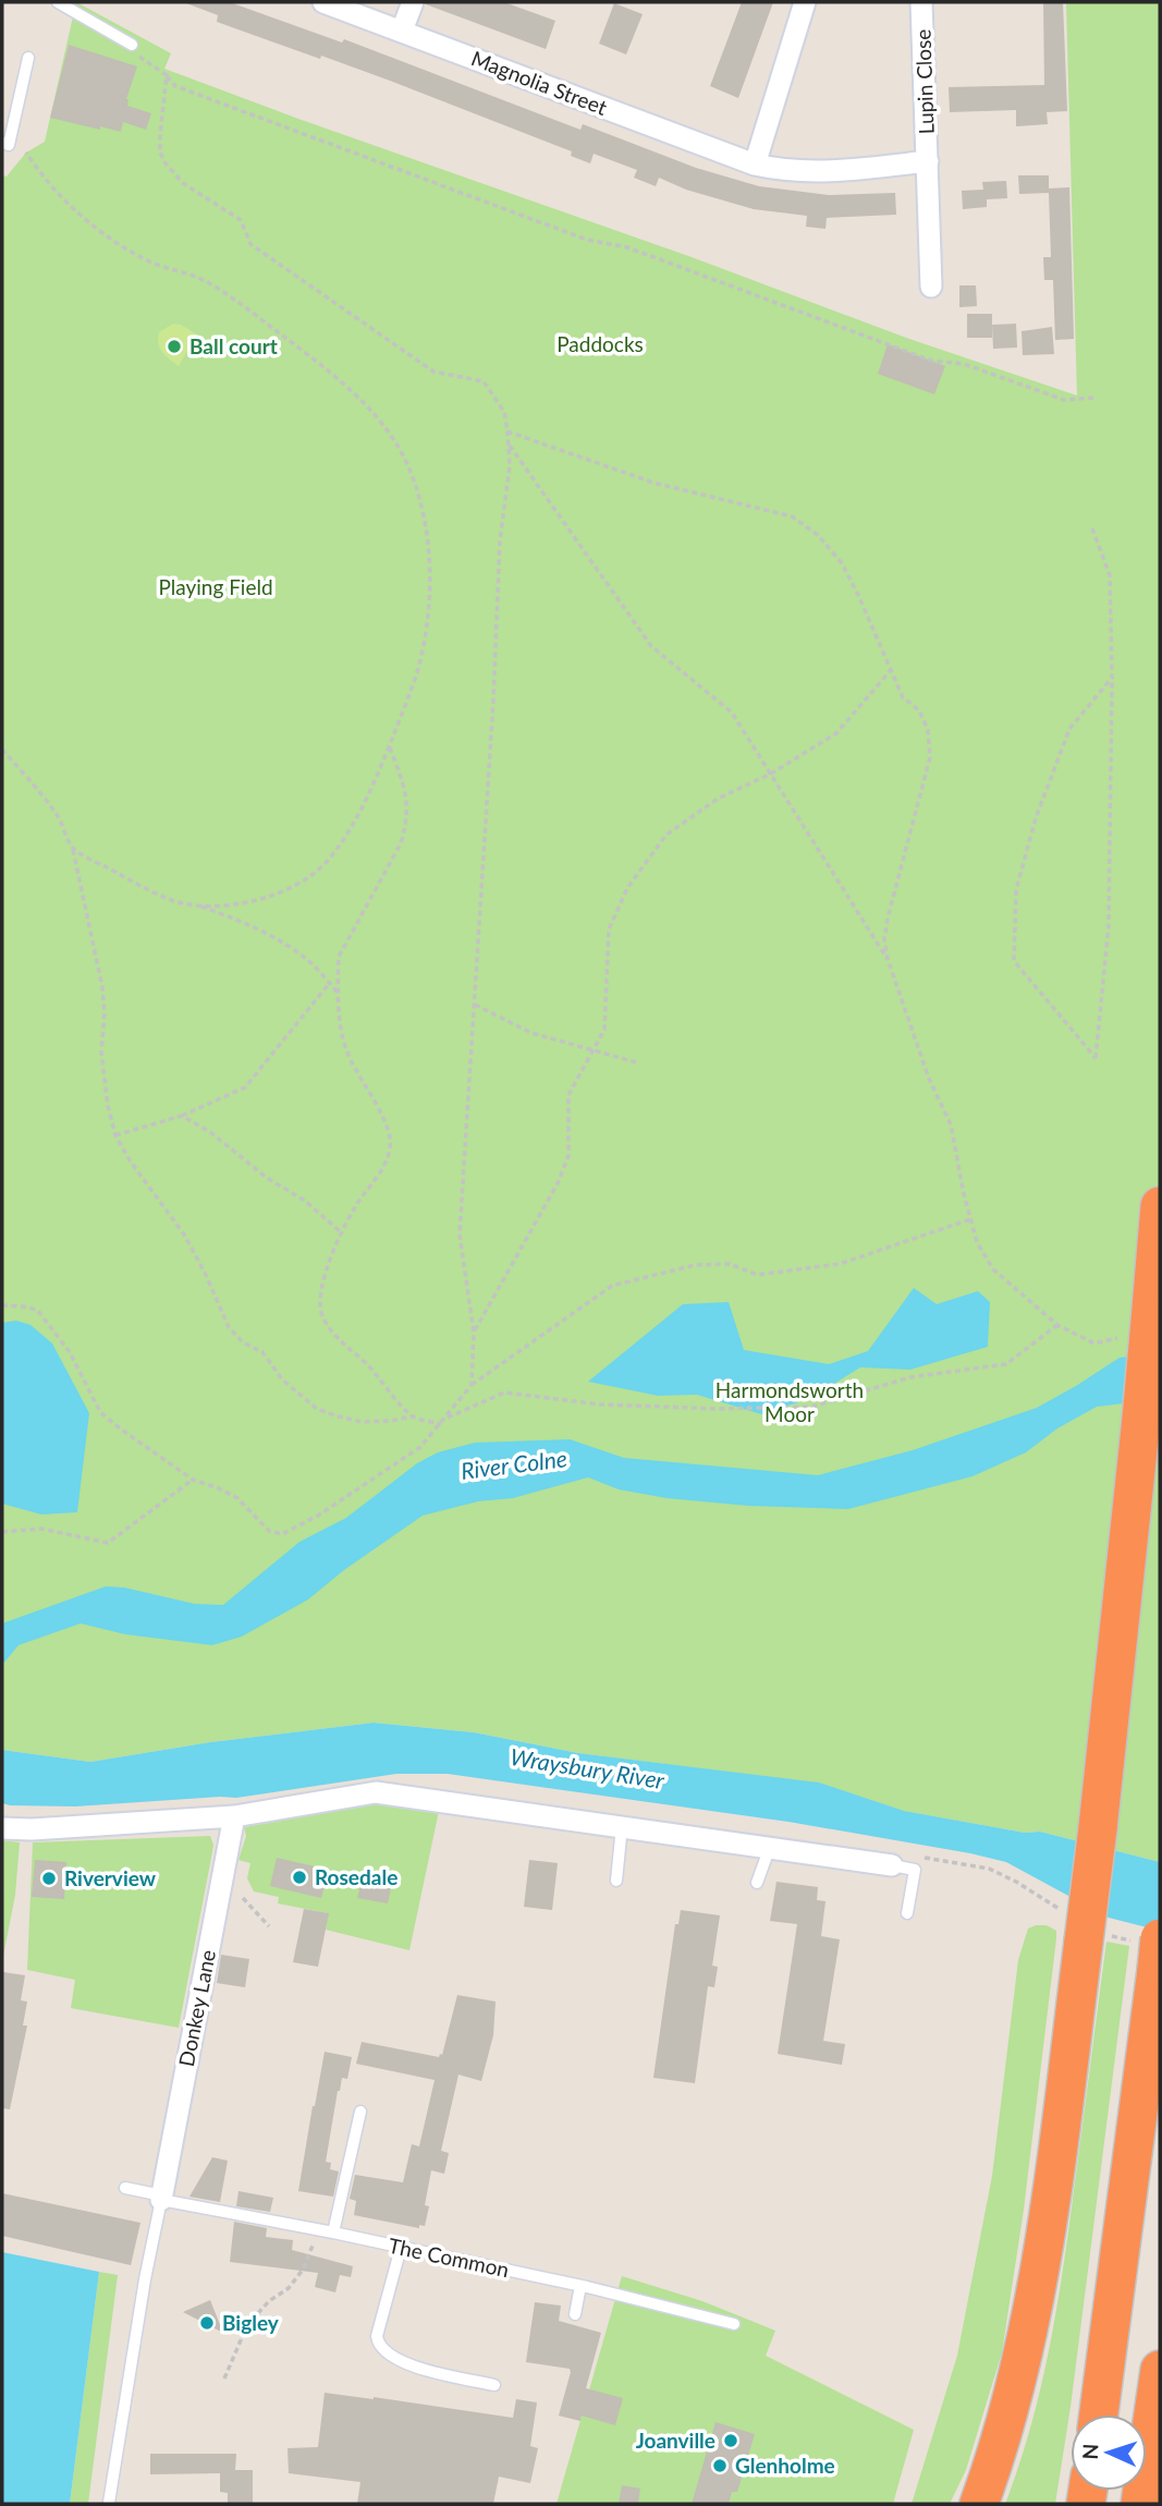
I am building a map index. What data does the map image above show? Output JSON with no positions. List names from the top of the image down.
{
  "streets": {
    "street": ["Lupin Close", "Magnolia Street", "Donkey Lane"],
    "lane": ["The Common"]
  },
  "crossings": [
    ["Lupin Close", "Magnolia Street"],
    ["Donkey Lane", "The Common"]
  ],
  "water": ["River Colne", "Wraysbury River"],
  "parks": ["Paddocks", "Playing Field", "Harmondsworth Moor"],
  "places": [
    "Ball court",
    "Rosedale",
    "Riverview",
    "Bigley",
    "Joanville",
    "Glenholme"
  ],
  "north": "left"
}
